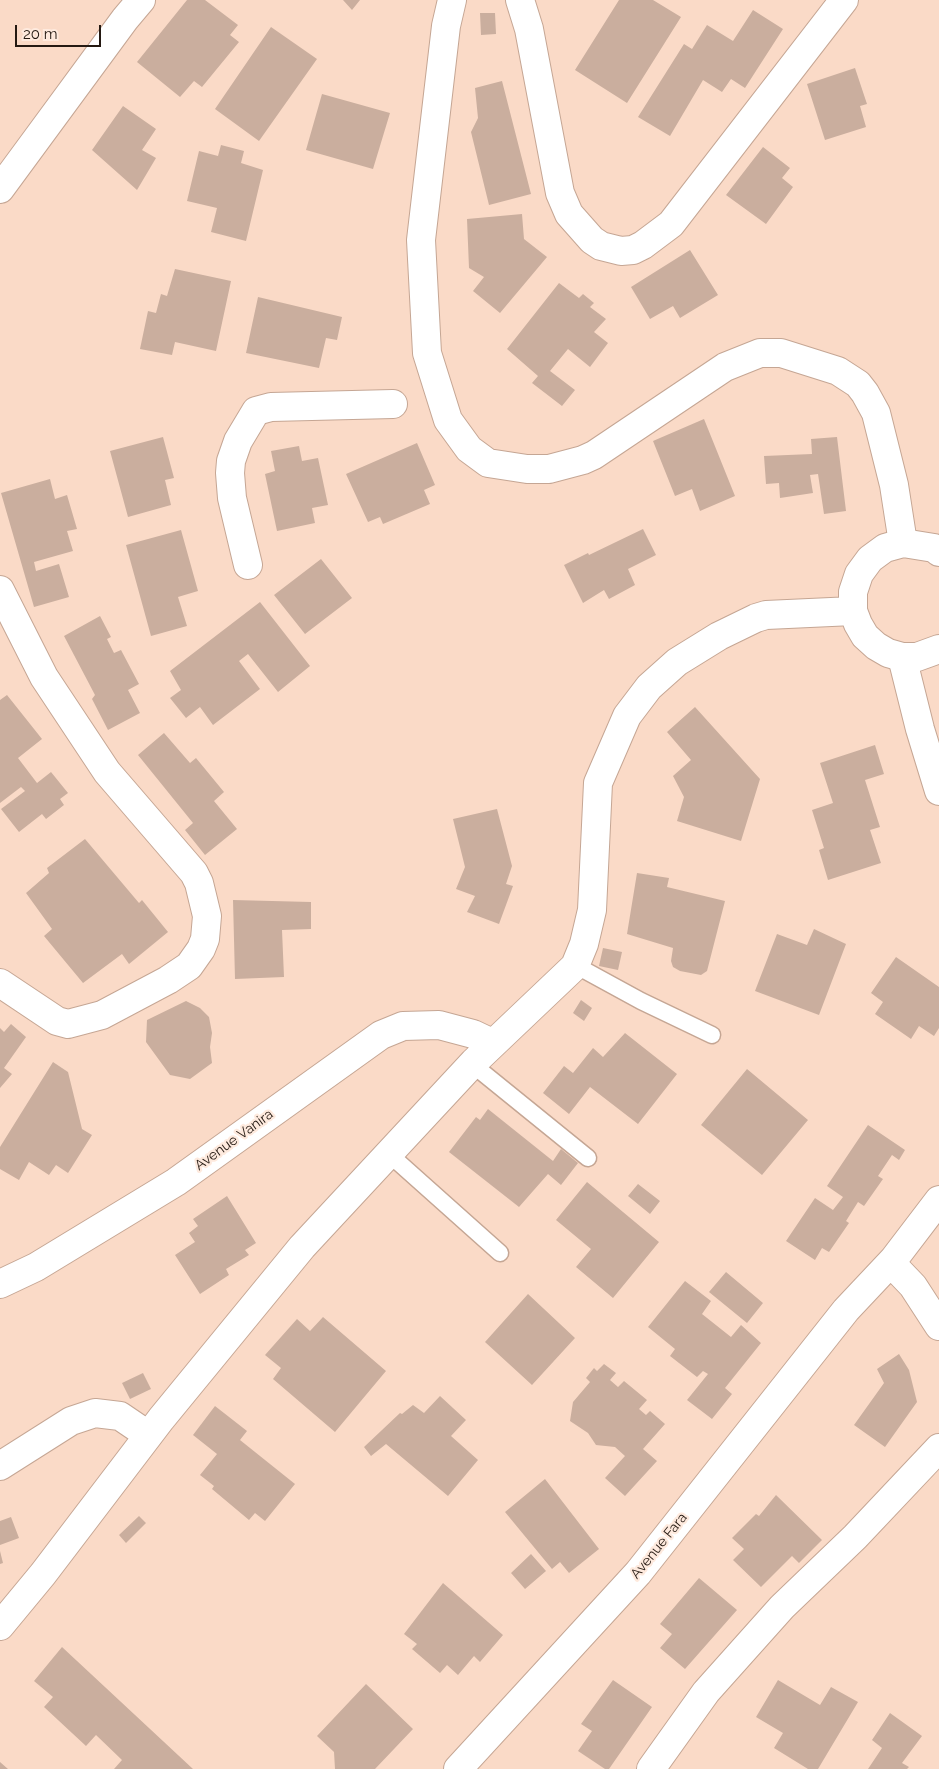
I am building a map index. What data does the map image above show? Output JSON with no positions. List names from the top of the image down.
{
  "streets": {
    "street": ["Avenue Vanira", "Avenue Fara"]
  },
  "scale_bar": "20 m"
}
